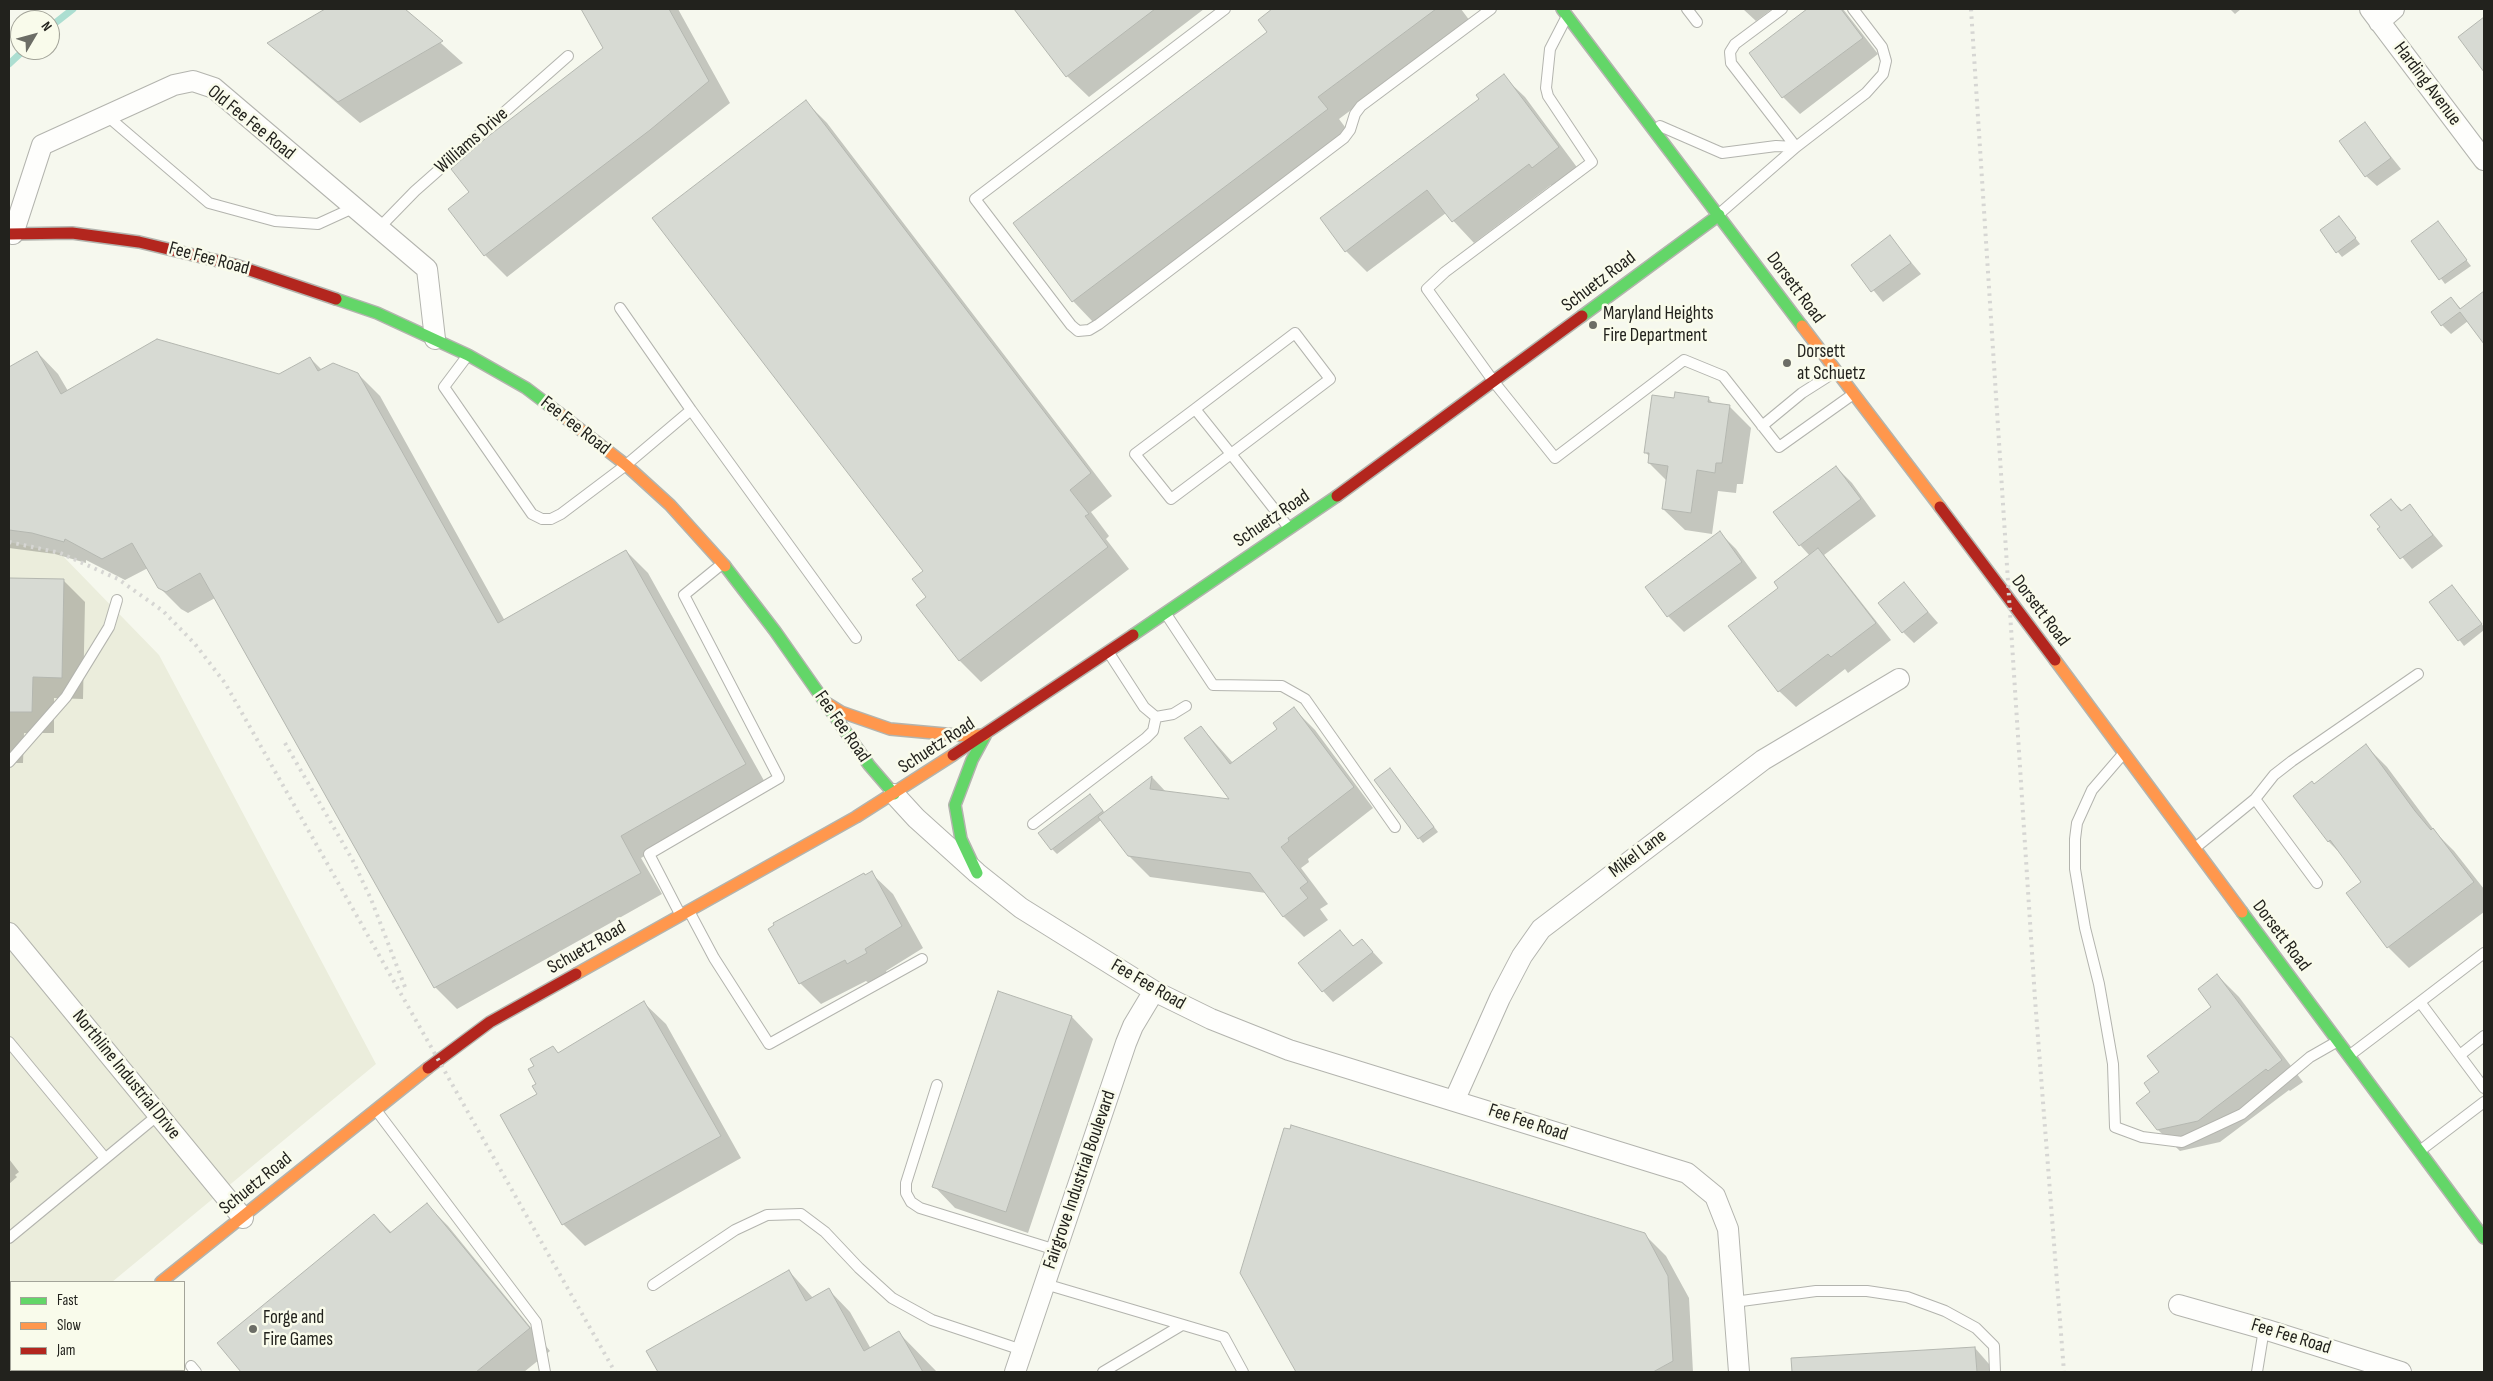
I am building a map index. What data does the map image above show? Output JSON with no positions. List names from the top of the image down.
{
  "streets": {
    "main road": ["Fee Fee Road", "Schuetz Road", "Dorsett Road"],
    "street": [
      "Harding Avenue",
      "Old Fee Fee Road",
      "Mikel Lane",
      "Northline Industrial Drive",
      "Fairgrove Industrial Boulevard"
    ],
    "lane": ["Williams Drive"]
  },
  "crossings": [
    ["Old Fee Fee Road", "Williams Drive"],
    ["Old Fee Fee Road", "Fee Fee Road"],
    ["Fee Fee Road", "Schuetz Road"],
    ["Fee Fee Road", "Mikel Lane"],
    ["Fee Fee Road", "Fairgrove Industrial Boulevard"],
    ["Schuetz Road", "Dorsett Road"],
    ["Schuetz Road", "Northline Industrial Drive"]
  ],
  "places": ["Maryland Heights Fire Department", "Dorsett at Schuetz", "Forge and Fire Games"],
  "legend": ["Fast", "Slow", "Jam"],
  "north": "top right"
}
